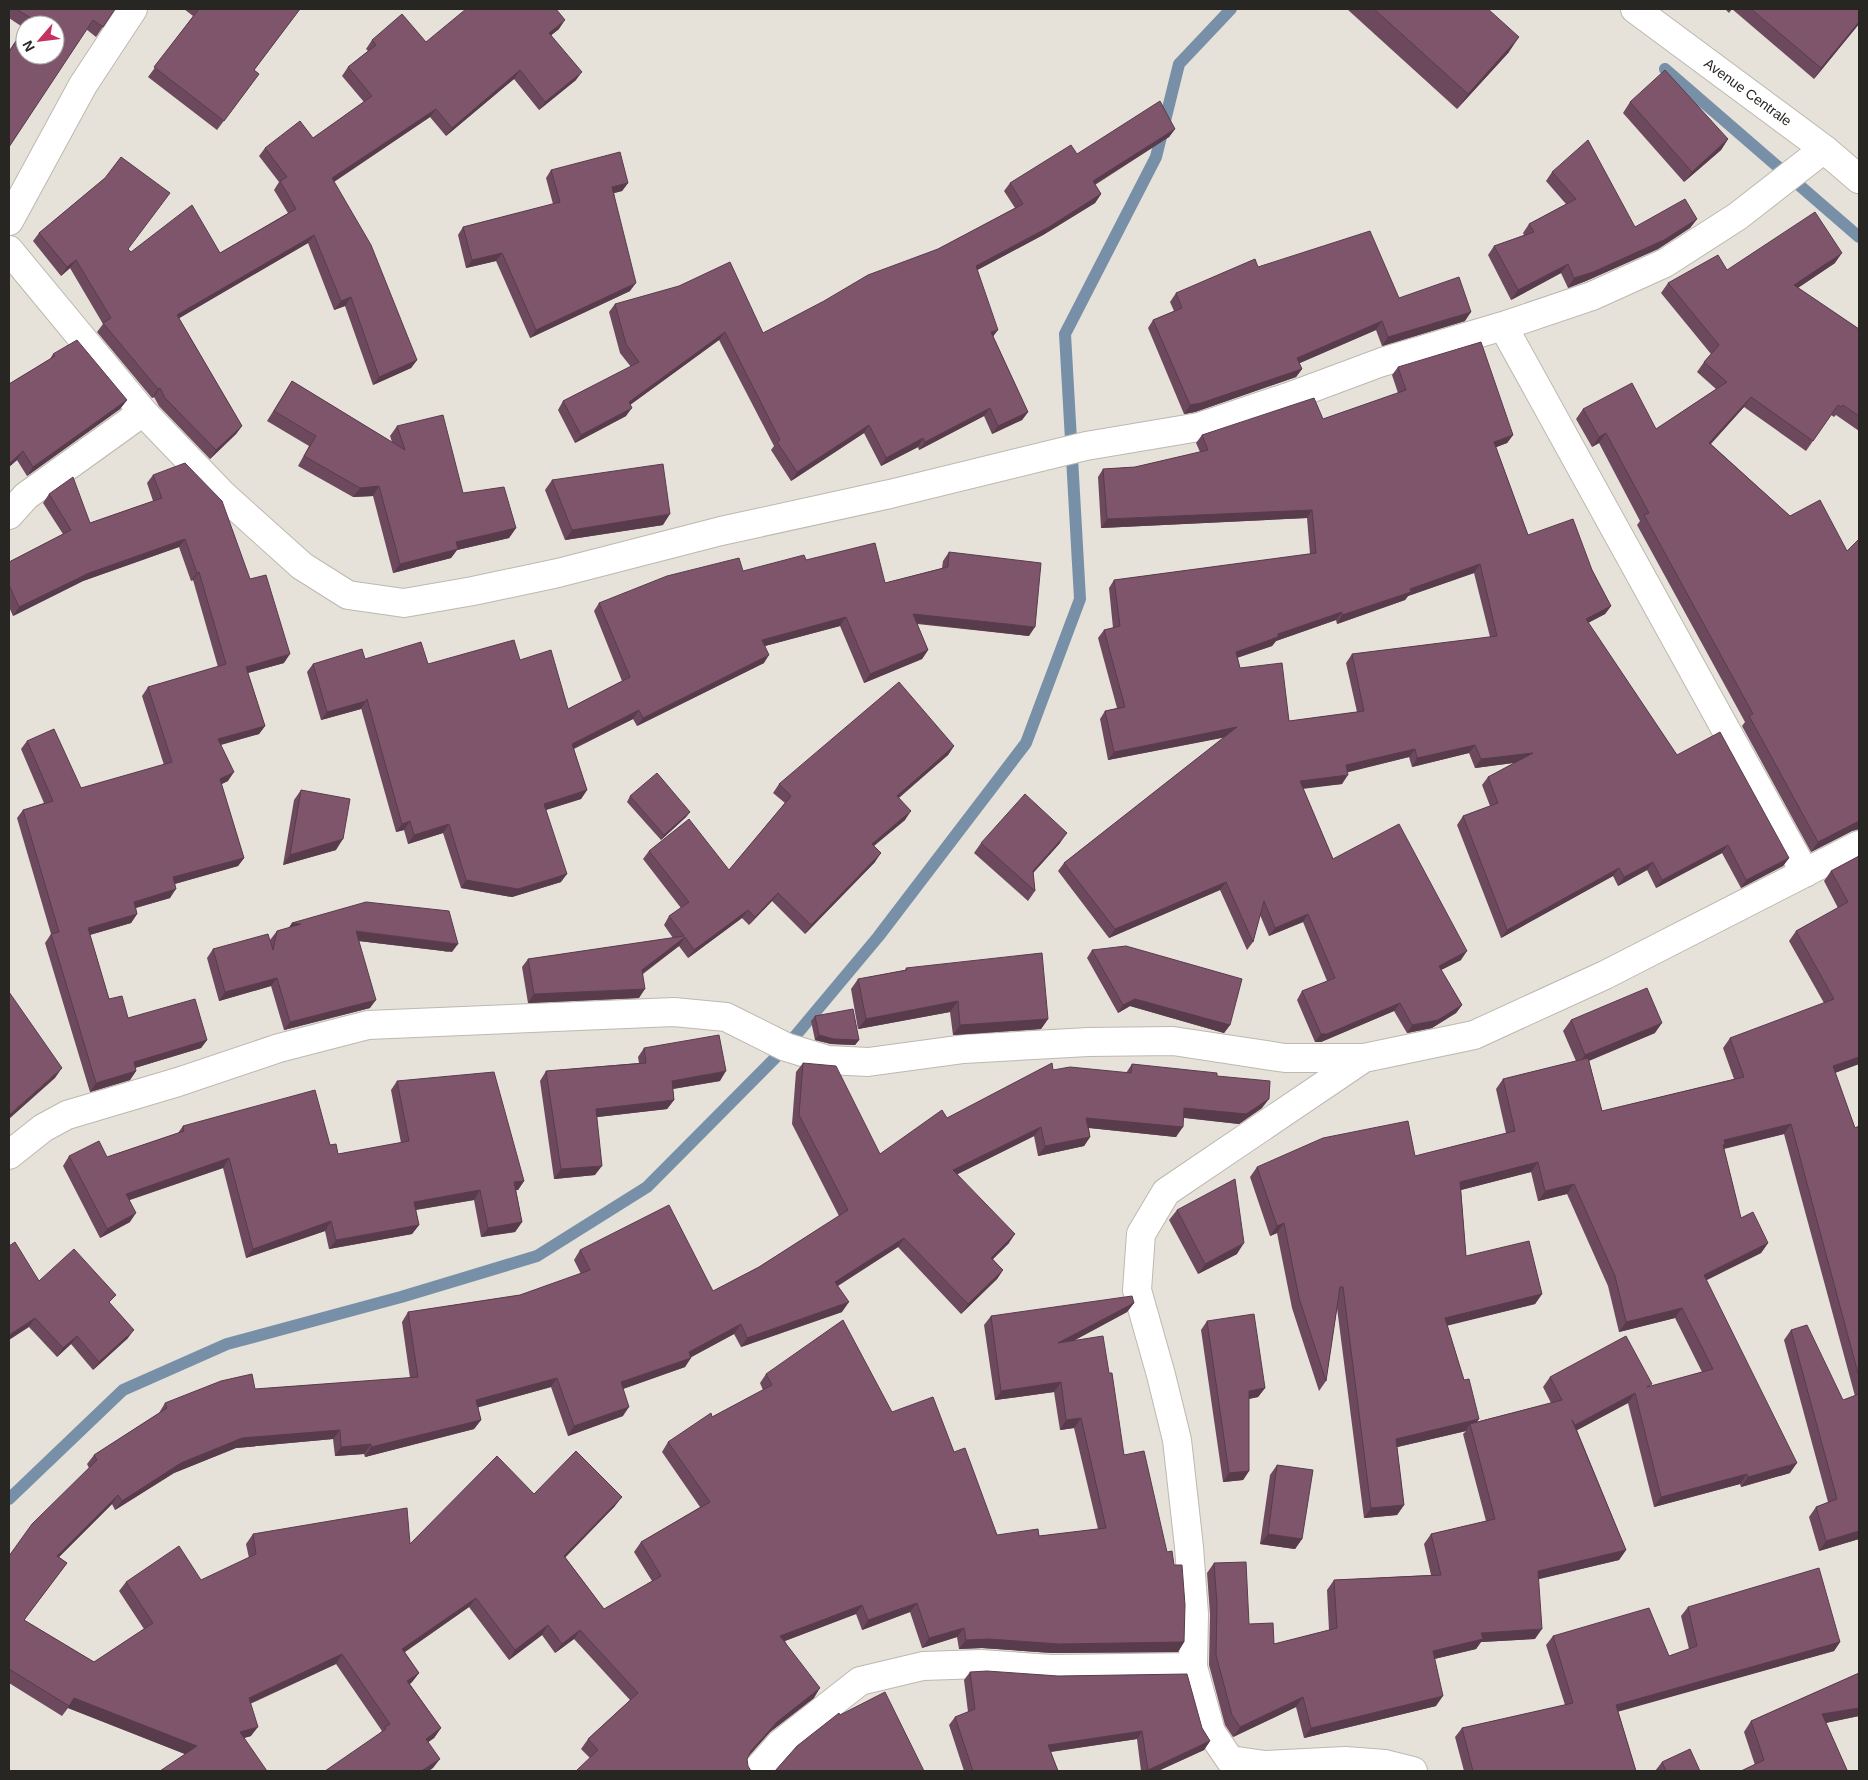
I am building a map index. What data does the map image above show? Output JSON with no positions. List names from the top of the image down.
{
  "streets": {
    "street": ["Avenue Centrale"]
  },
  "north": "bottom left"
}
